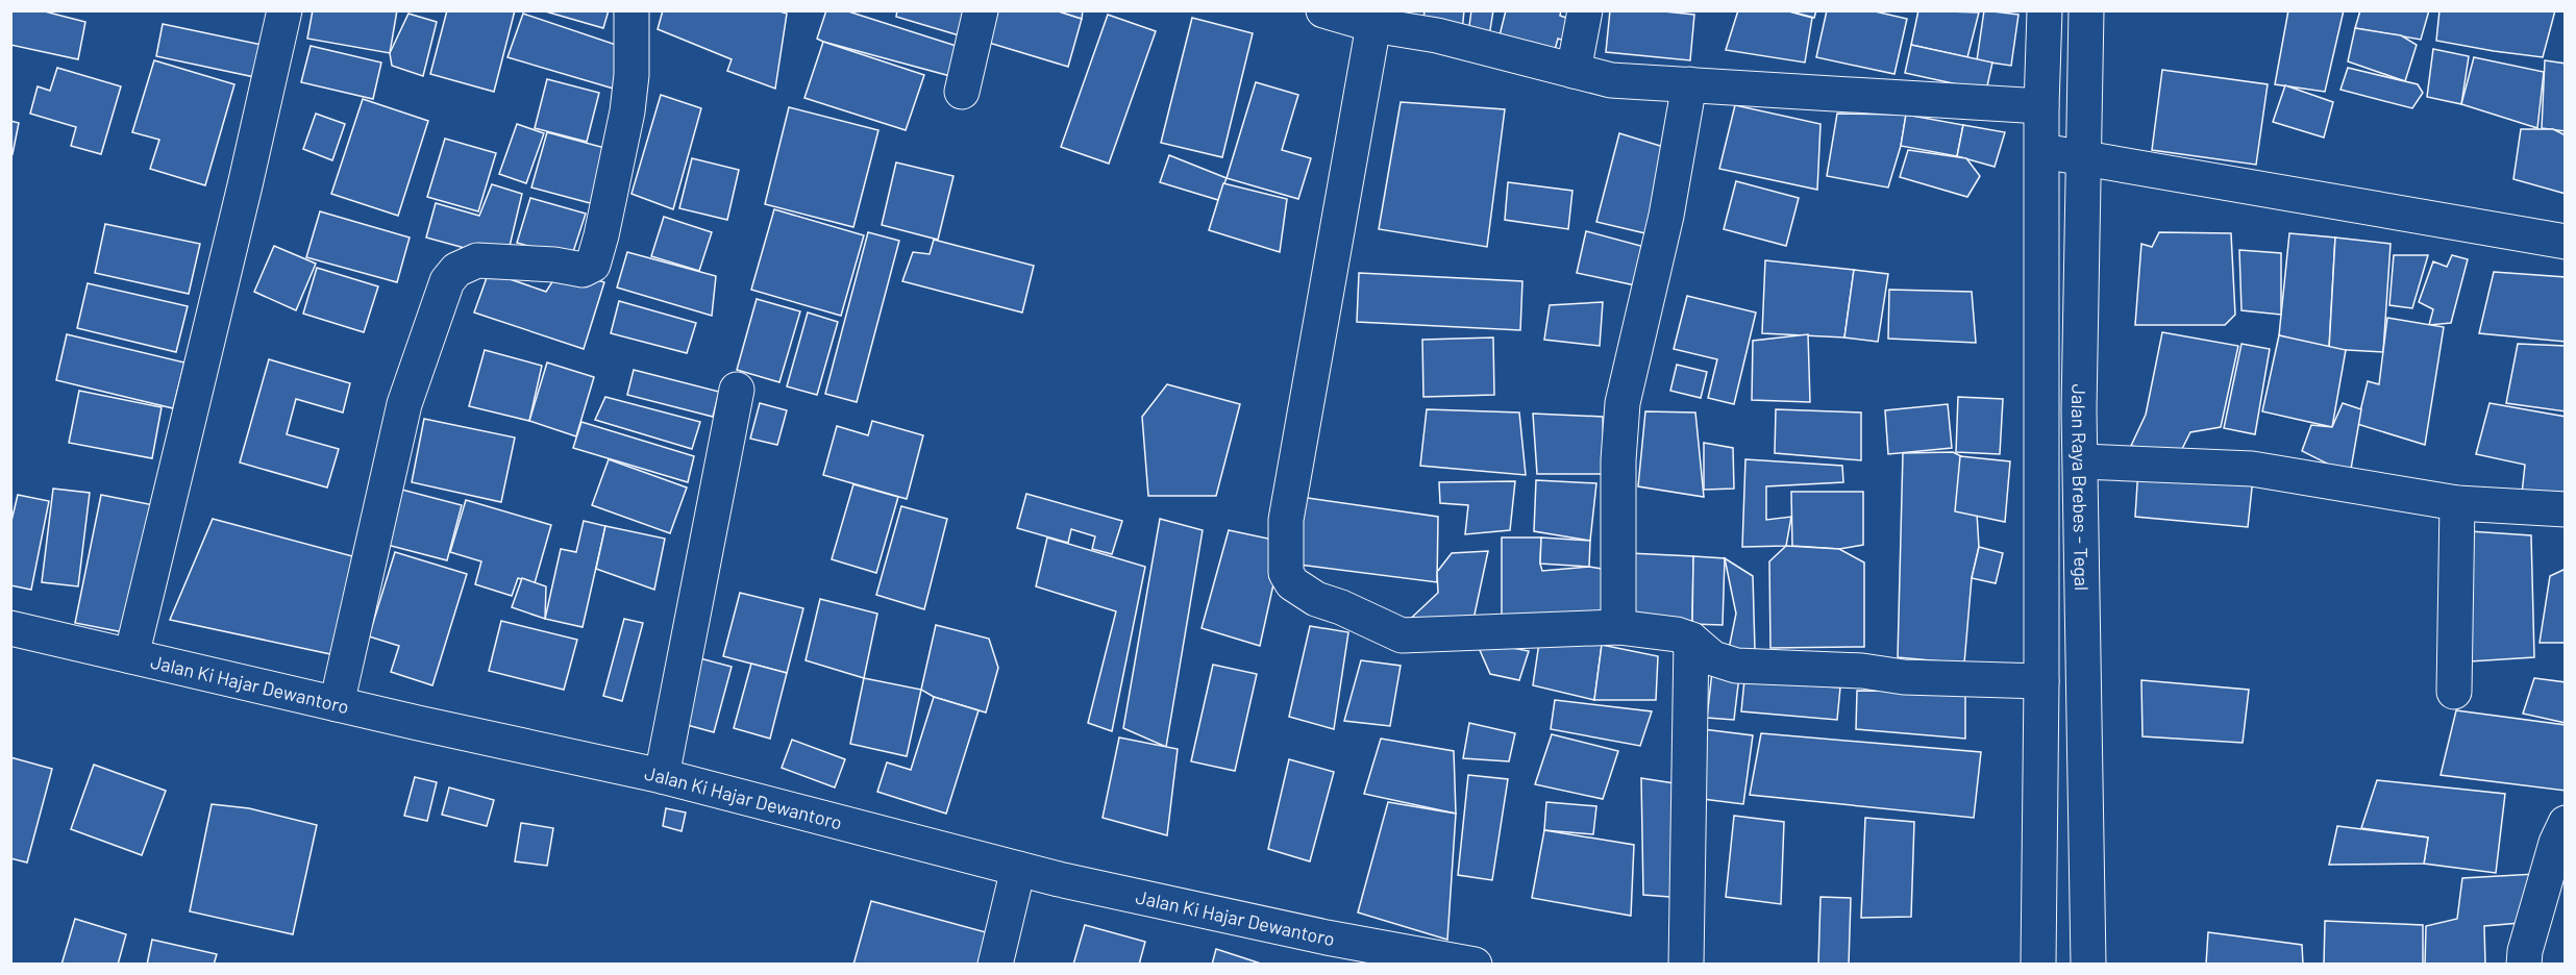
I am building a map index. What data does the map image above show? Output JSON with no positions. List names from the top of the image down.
{
  "streets": {
    "main road": ["Jalan Raya Brebes - Tegal", "Jalan Ki Hajar Dewantoro"]
  }
}
